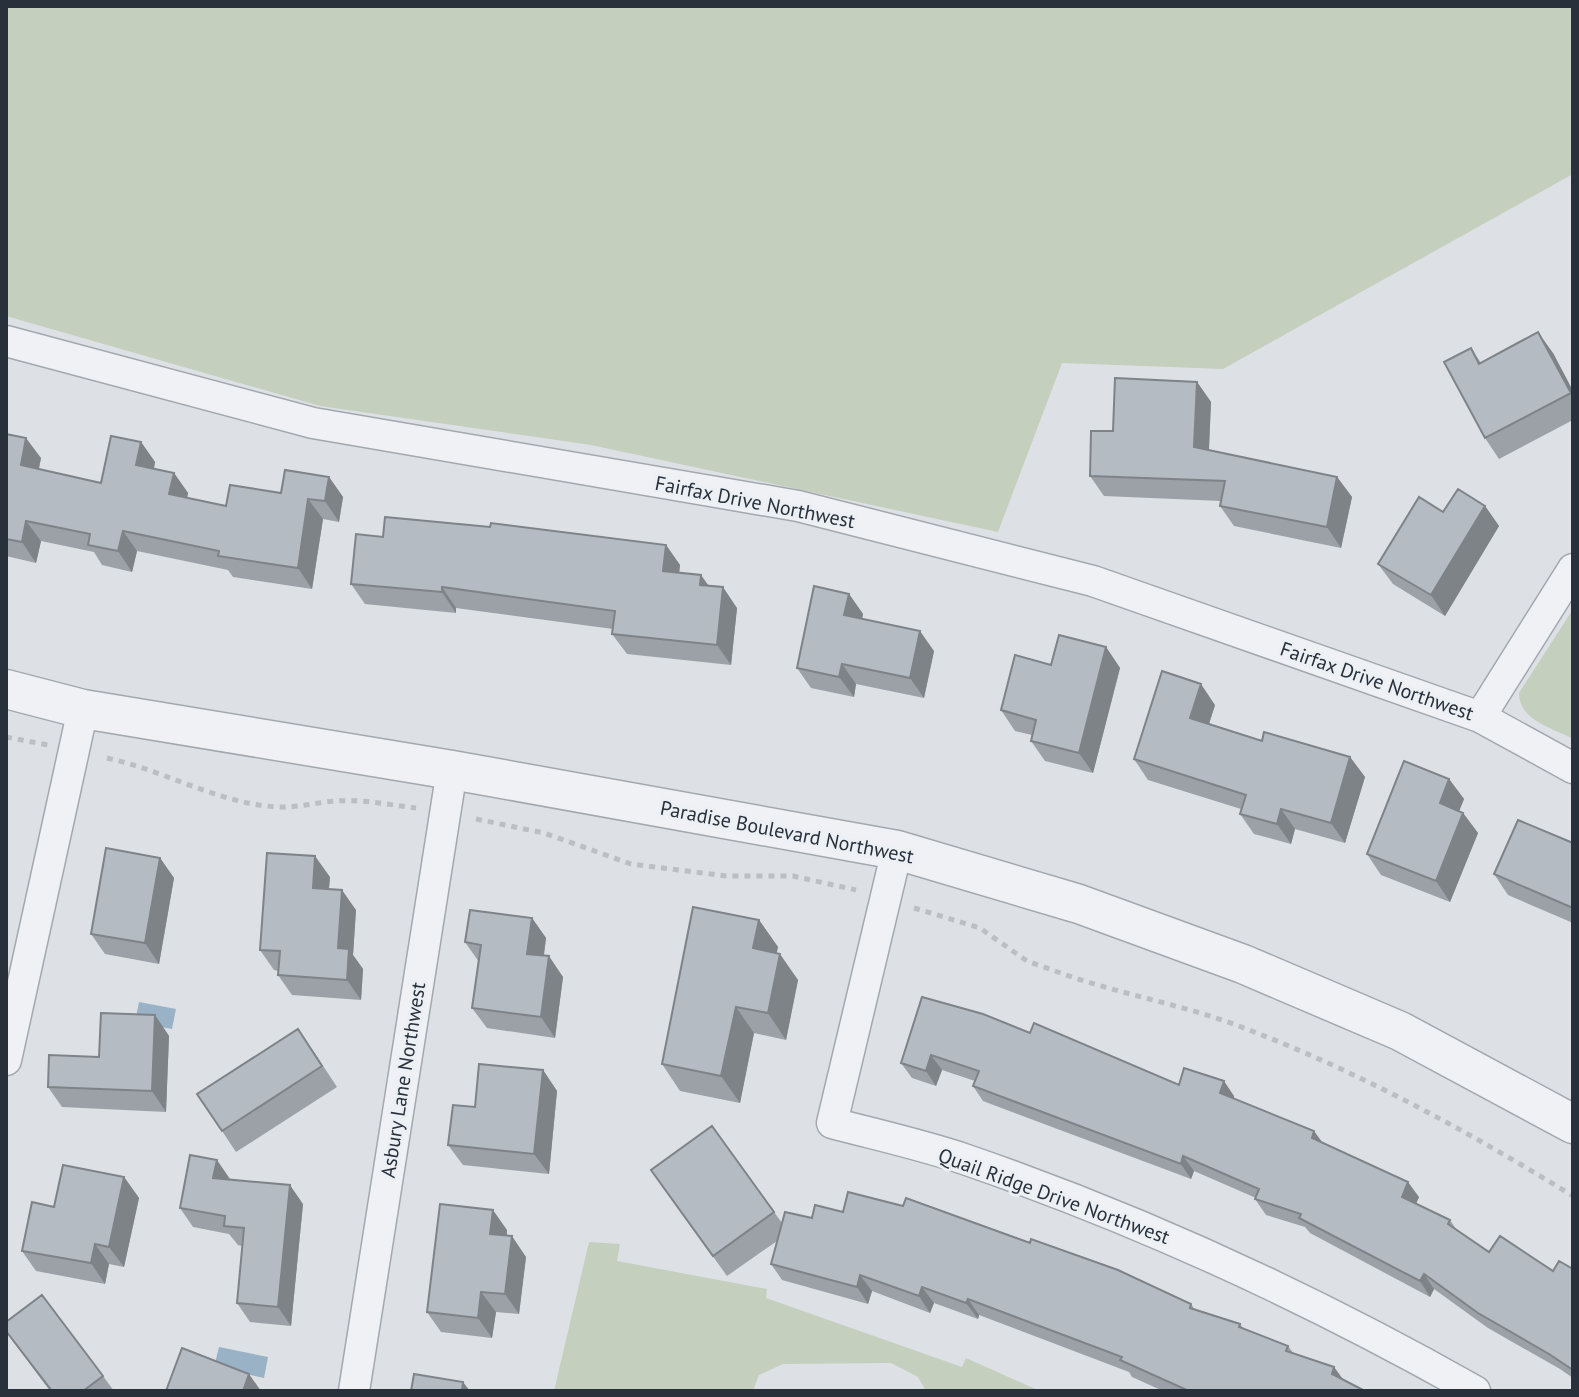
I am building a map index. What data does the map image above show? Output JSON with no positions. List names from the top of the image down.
{
  "streets": {
    "street": [
      "Fairfax Drive Northwest",
      "Paradise Boulevard Northwest",
      "Asbury Lane Northwest",
      "Quail Ridge Drive Northwest"
    ]
  },
  "crossings": [
    ["Paradise Boulevard Northwest", "Asbury Lane Northwest"],
    ["Paradise Boulevard Northwest", "Quail Ridge Drive Northwest"]
  ]
}
